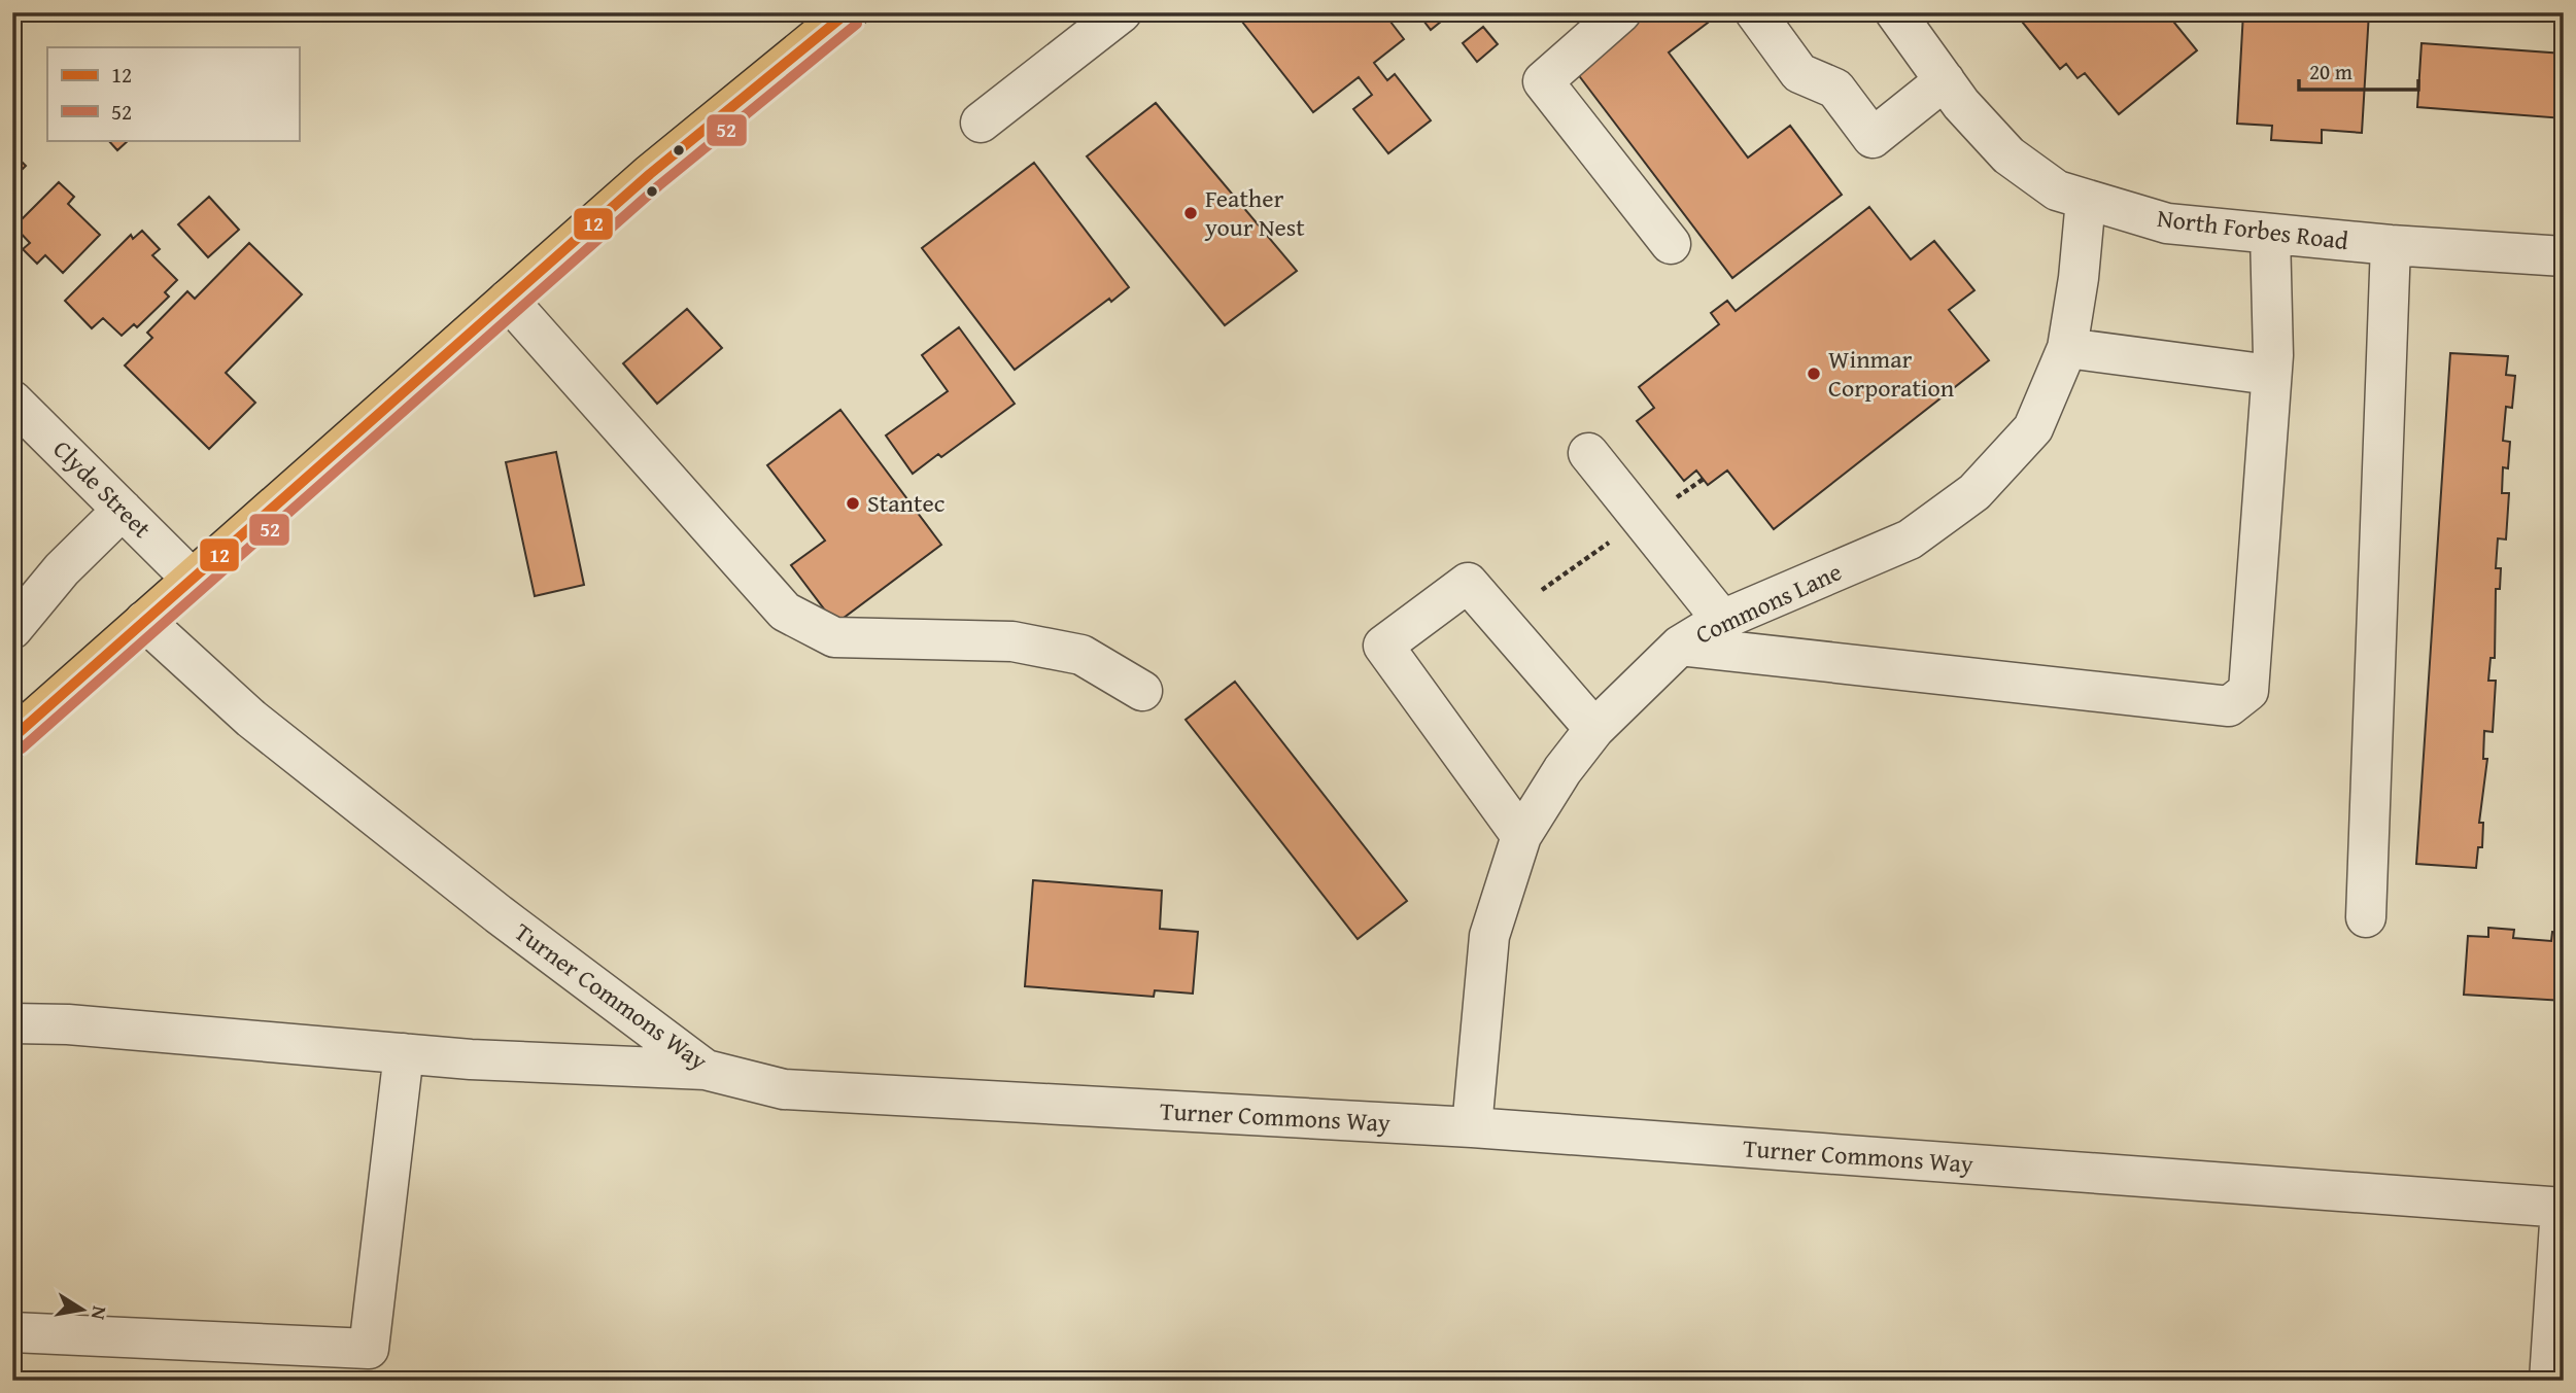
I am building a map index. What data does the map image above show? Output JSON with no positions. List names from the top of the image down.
{
  "streets": {
    "street": [
      "North Forbes Road",
      "Clyde Street",
      "Commons Lane",
      "Turner Commons Way"
    ]
  },
  "crossings": [
    ["North Forbes Road", "Commons Lane"],
    ["Commons Lane", "Turner Commons Way"]
  ],
  "places": ["Feather your Nest", "Winmar Corporation", "Stantec"],
  "lines": ["transit line 12", "transit line 52"],
  "legend": ["12", "52"],
  "scale_bar": "20 m",
  "north": "right"
}
